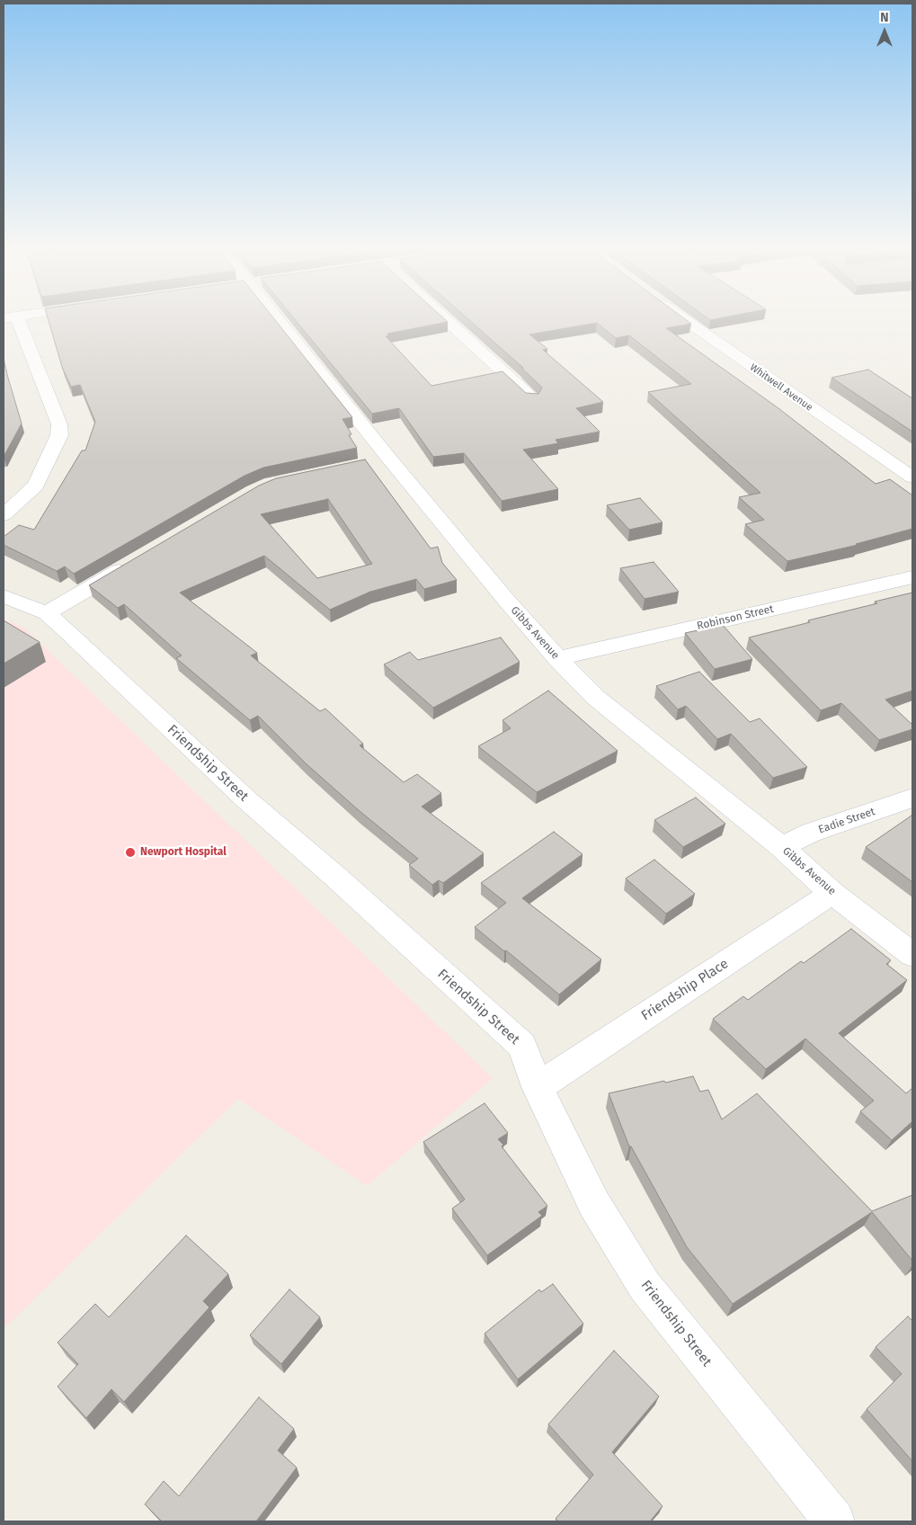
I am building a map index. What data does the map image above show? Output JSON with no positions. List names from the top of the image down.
{
  "streets": {
    "street": [
      "Whitwell Avenue",
      "Robinson Street",
      "Gibbs Avenue",
      "Friendship Street",
      "Eadie Street",
      "Friendship Place"
    ]
  },
  "crossings": [
    ["Robinson Street", "Gibbs Avenue"],
    ["Gibbs Avenue", "Eadie Street"],
    ["Gibbs Avenue", "Friendship Place"],
    ["Friendship Street", "Friendship Place"]
  ],
  "places": ["Newport Hospital"],
  "north": "top"
}
